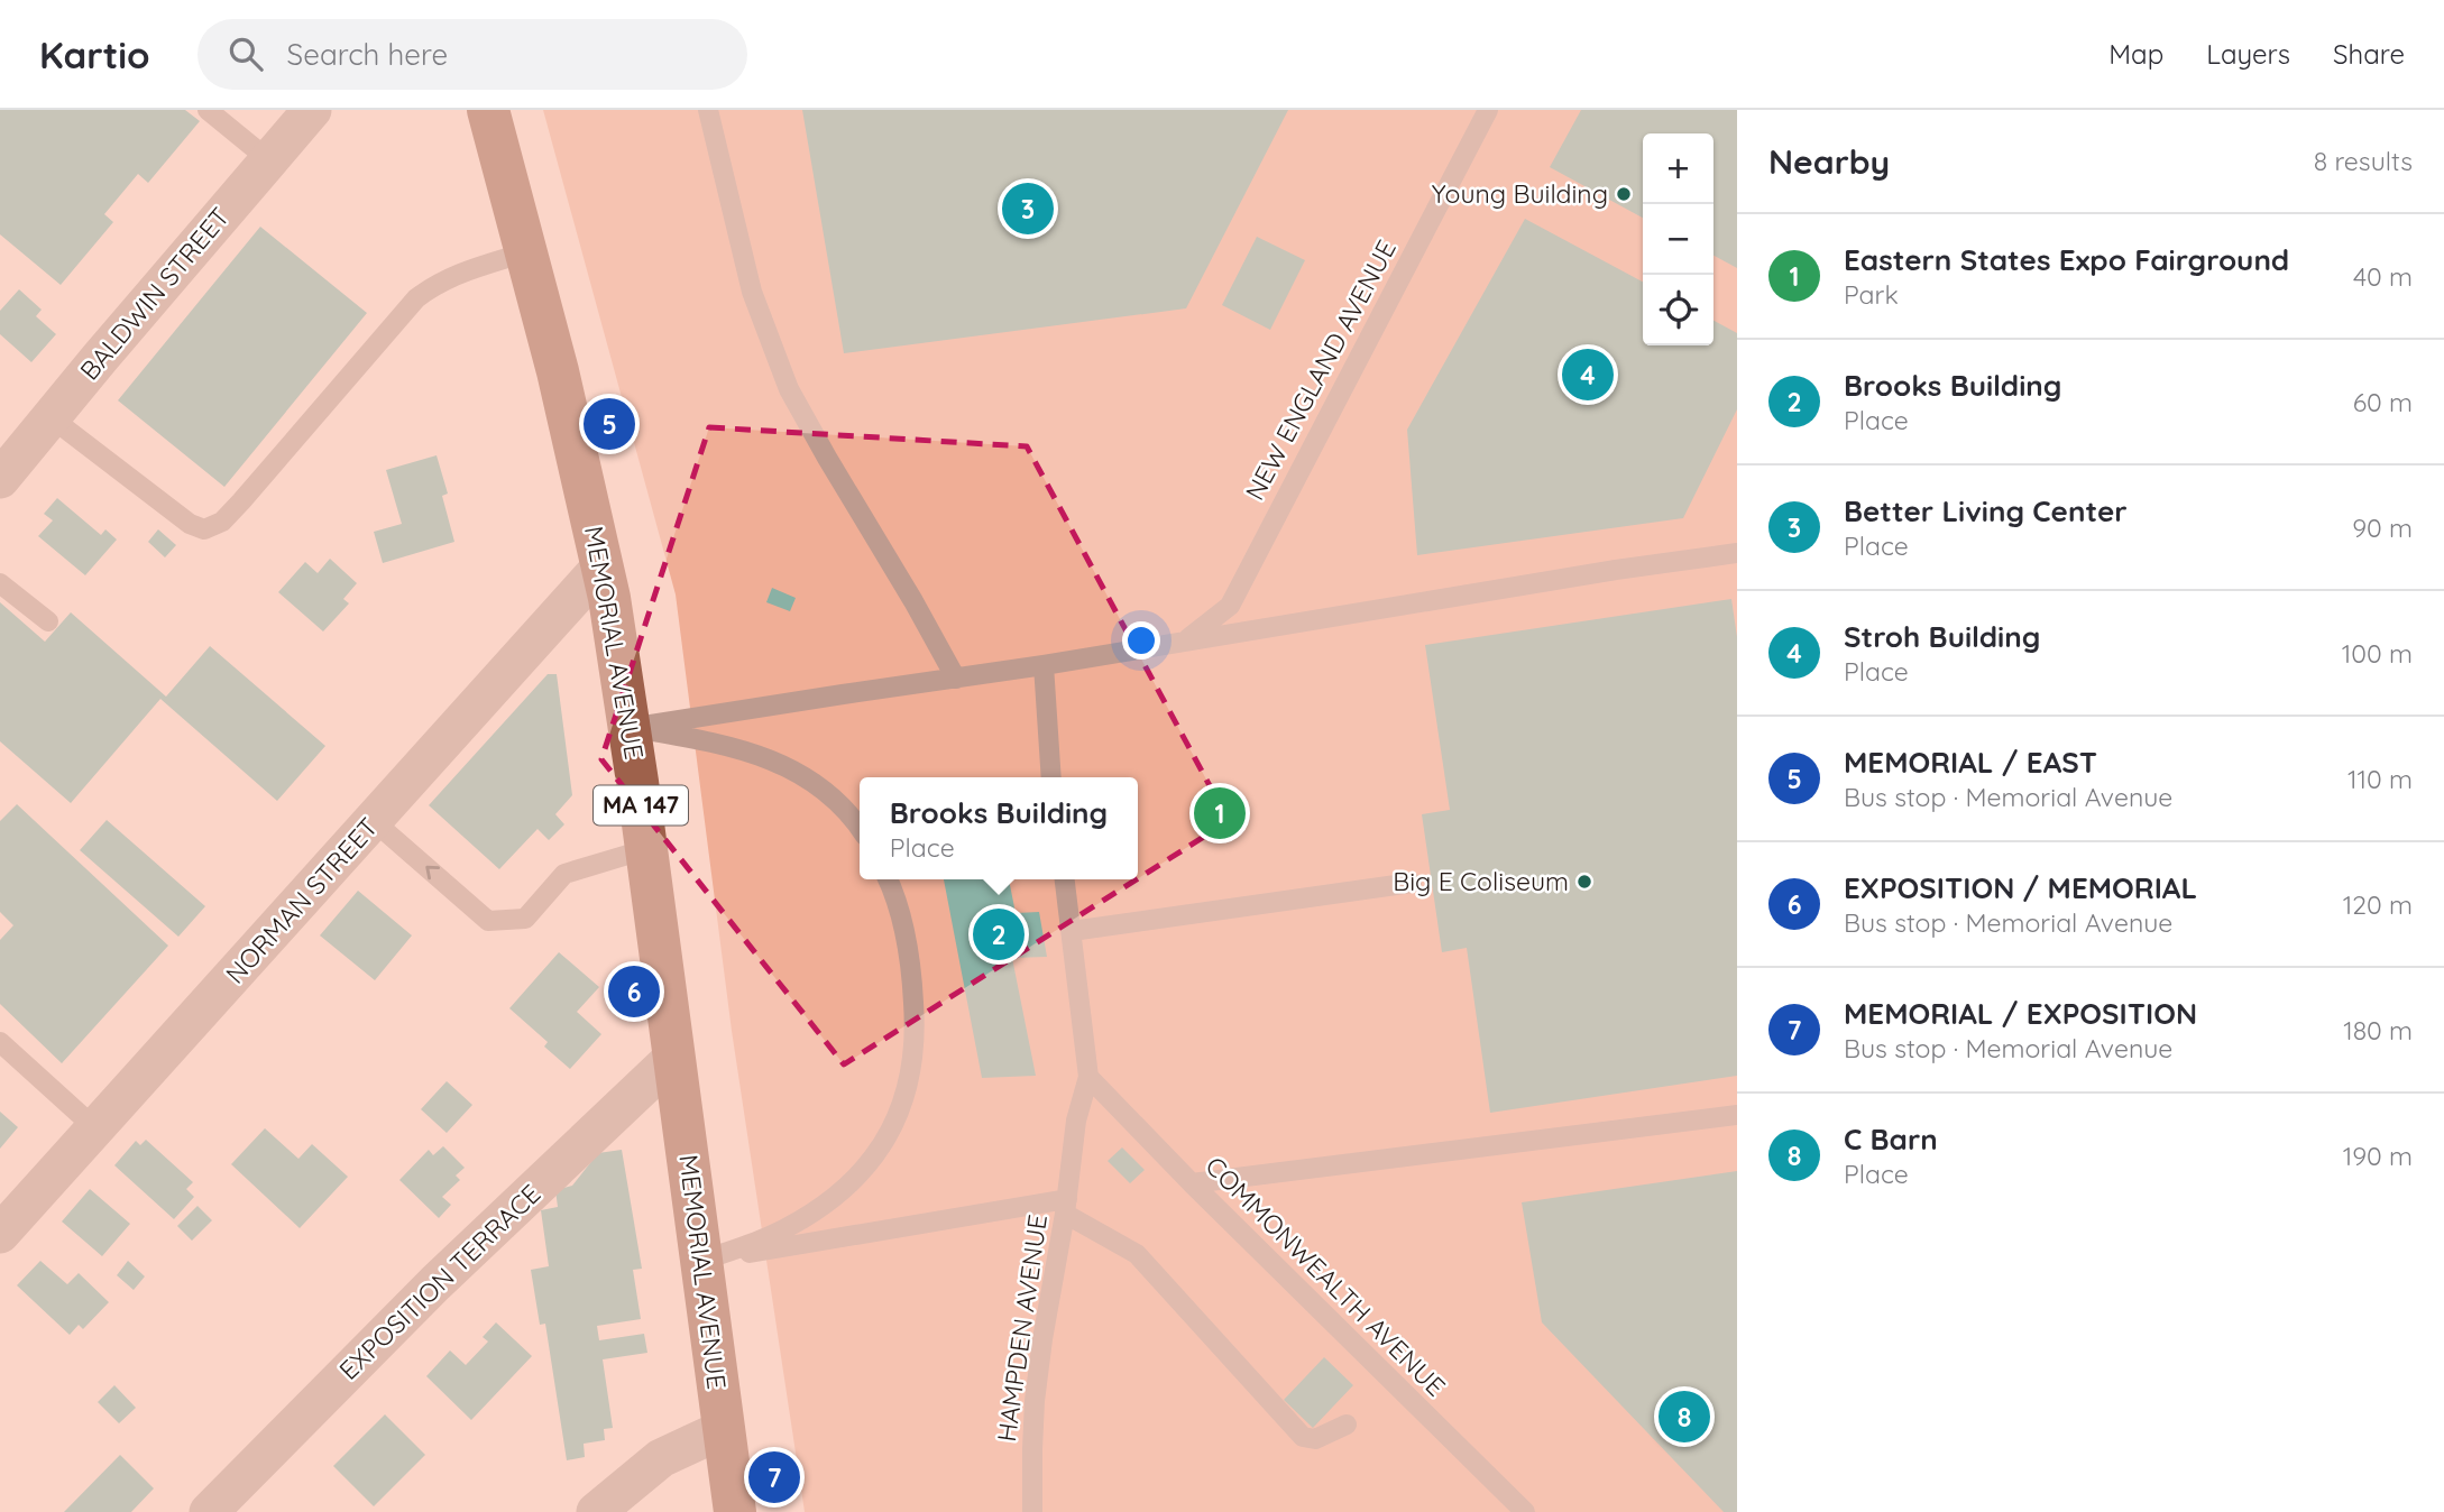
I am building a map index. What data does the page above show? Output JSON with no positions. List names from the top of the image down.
{
  "streets": {
    "main road": ["MEMORIAL AVENUE", "MA 147"],
    "street": ["BALDWIN STREET", "NORMAN STREET", "EXPOSITION TERRACE"],
    "lane": ["NEW ENGLAND AVENUE", "COMMONWEALTH AVENUE", "HAMPDEN AVENUE"]
  },
  "crossings": [
    ["MEMORIAL AVENUE", "NORMAN STREET"],
    ["MEMORIAL AVENUE", "EXPOSITION TERRACE"],
    ["COMMONWEALTH AVENUE", "HAMPDEN AVENUE"]
  ],
  "places": ["Young Building", "Big E Coliseum"],
  "page": {
    "header": "Kartio",
    "search": "Search here",
    "nav": ["Map", "Layers", "Share"],
    "heading": ["Nearby", "8 results"],
    "map_buttons": ["+", "−"],
    "pins": [
      "3",
      "4",
      "5",
      "1",
      "2",
      "6",
      "8",
      "7"
    ],
    "list": [
      {
        "mark": "1",
        "name": "Eastern States Expo Fairground",
        "note": "Park",
        "value": "40 m"
      },
      {
        "mark": "2",
        "name": "Brooks Building",
        "note": "Place",
        "value": "60 m"
      },
      {
        "mark": "3",
        "name": "Better Living Center",
        "note": "Place",
        "value": "90 m"
      },
      {
        "mark": "4",
        "name": "Stroh Building",
        "note": "Place",
        "value": "100 m"
      },
      {
        "mark": "5",
        "name": "MEMORIAL / EAST",
        "note": "Bus stop · Memorial Avenue",
        "value": "110 m"
      },
      {
        "mark": "6",
        "name": "EXPOSITION / MEMORIAL",
        "note": "Bus stop · Memorial Avenue",
        "value": "120 m"
      },
      {
        "mark": "7",
        "name": "MEMORIAL / EXPOSITION",
        "note": "Bus stop · Memorial Avenue",
        "value": "180 m"
      },
      {
        "mark": "8",
        "name": "C Barn",
        "note": "Place",
        "value": "190 m"
      }
    ],
    "popup": ["Brooks Building", "Place"]
  }
}
